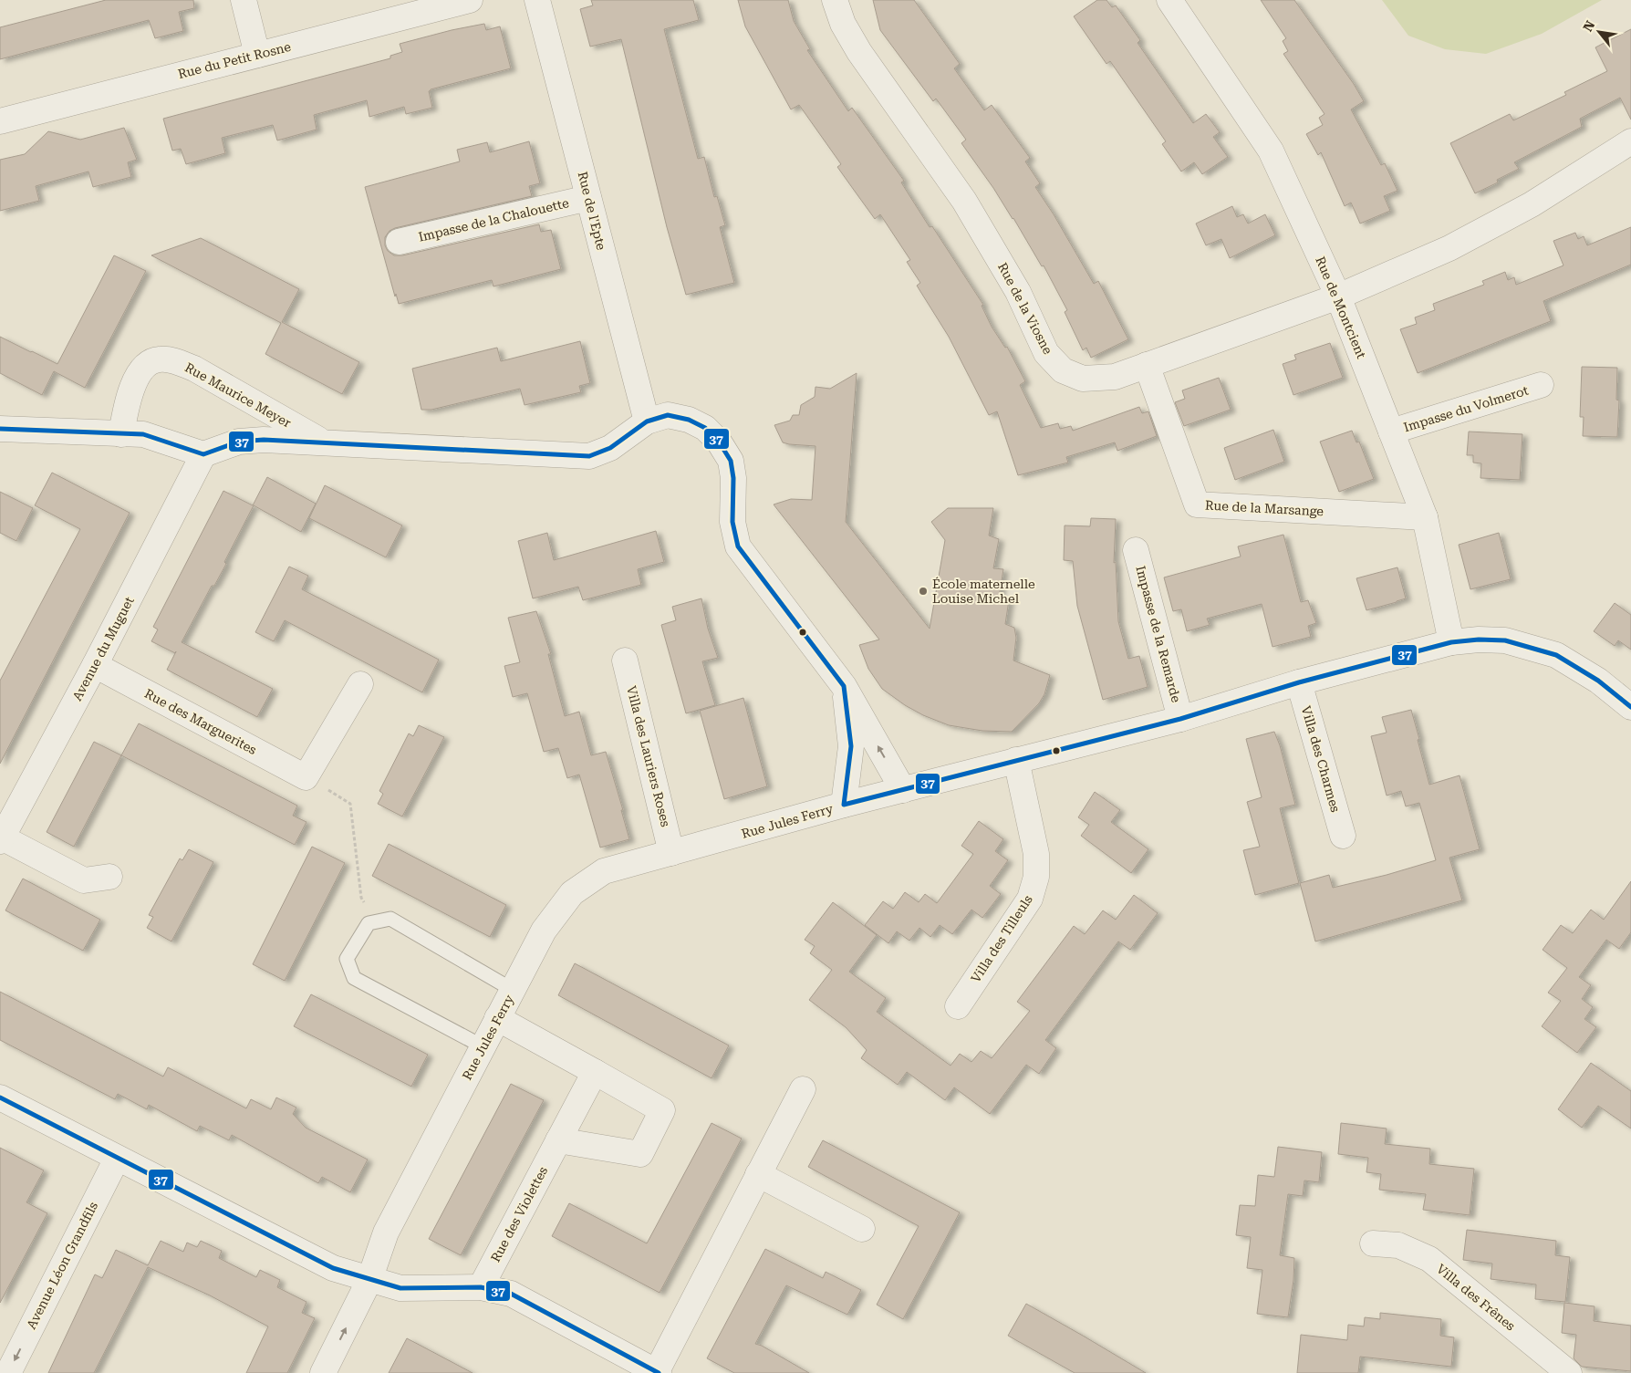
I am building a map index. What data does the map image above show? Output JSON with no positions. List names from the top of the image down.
{
  "streets": {
    "street": [
      "Rue du Petit Rosne",
      "Rue de l'Epte",
      "Impasse de la Chalouette",
      "Rue de Montcient",
      "Rue de la Viosne",
      "Rue Maurice Meyer",
      "Impasse du Volmerot",
      "Rue de la Marsange",
      "Impasse de la Remarde",
      "Avenue du Muguet",
      "Rue des Marguerites",
      "Villa des Lauriers Roses",
      "Villa des Charmes",
      "Rue Jules Ferry",
      "Villa des Tilleuls",
      "Rue des Violettes",
      "Avenue Léon Grandfils",
      "Villa des Frênes"
    ]
  },
  "crossings": [
    ["Rue de l'Epte", "Impasse de la Chalouette"],
    ["Rue de l'Epte", "Rue Maurice Meyer"],
    ["Rue de Montcient", "Rue de la Viosne"],
    ["Rue de Montcient", "Impasse du Volmerot"],
    ["Rue de Montcient", "Rue de la Marsange"],
    ["Rue de Montcient", "Rue Jules Ferry"],
    ["Rue de la Viosne", "Rue de la Marsange"],
    ["Rue Maurice Meyer", "Avenue du Muguet"],
    ["Rue Maurice Meyer", "Rue Jules Ferry"],
    ["Impasse de la Remarde", "Rue Jules Ferry"],
    ["Avenue du Muguet", "Rue des Marguerites"],
    ["Villa des Lauriers Roses", "Rue Jules Ferry"],
    ["Villa des Charmes", "Rue Jules Ferry"],
    ["Rue Jules Ferry", "Villa des Tilleuls"]
  ],
  "one_way": ["Avenue Léon Grandfils"],
  "places": ["École maternelle Louise Michel"],
  "lines": ["transit line 37"],
  "north": "top left"
}
